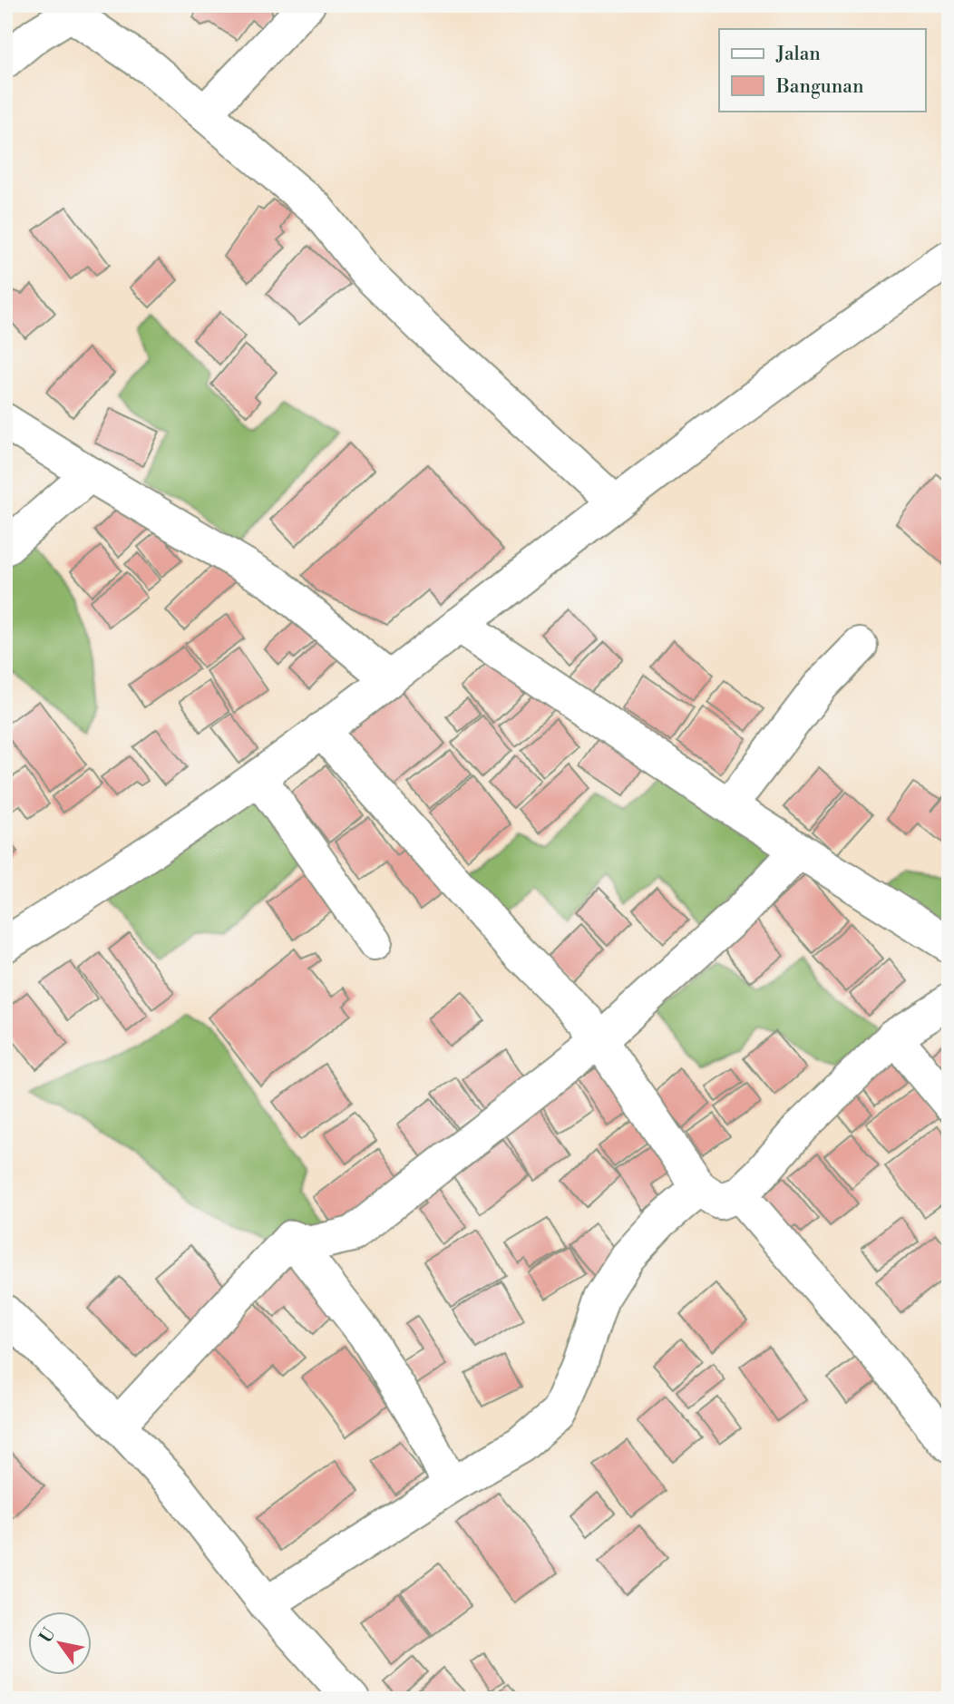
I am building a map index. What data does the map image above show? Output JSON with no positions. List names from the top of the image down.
{
  "legend": ["Jalan", "Bangunan"],
  "north": "top left"
}
